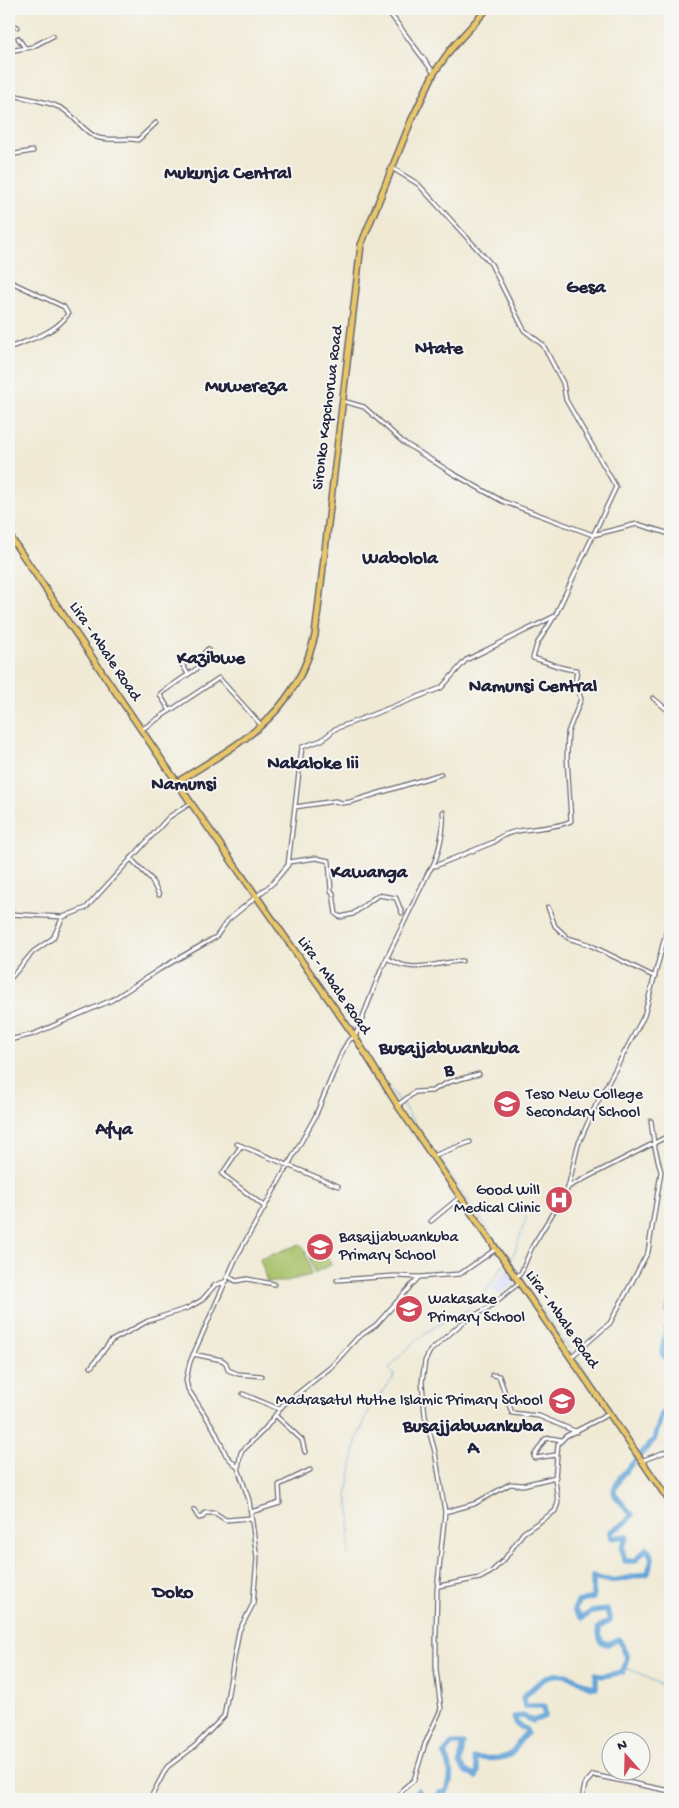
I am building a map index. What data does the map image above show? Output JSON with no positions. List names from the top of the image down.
{
  "streets": {
    "main road": ["Sironko Kapchorwa Road", "Lira - Mbale Road"]
  },
  "crossings": [
    ["Sironko Kapchorwa Road", "Lira - Mbale Road"]
  ],
  "districts": [
    "Mukunja Central",
    "Gesa",
    "Ntate",
    "Muwereza",
    "Wabolola",
    "Kazibwe",
    "Namunsi Central",
    "Nakaloke Iii",
    "Namunsi",
    "Kawanga",
    "Busajjabwankuba B",
    "Afya",
    "Busajjabwankuba A",
    "Doko"
  ],
  "places": {
    "school or university": [
      "Teso New College Secondary School",
      "Basajjabwankuba Primary School",
      "Wakasake Primary School",
      "Madrasatul Huthe Islamic Primary School"
    ],
    "hospital": ["Good Will Medical Clinic"]
  },
  "north": "top"
}
